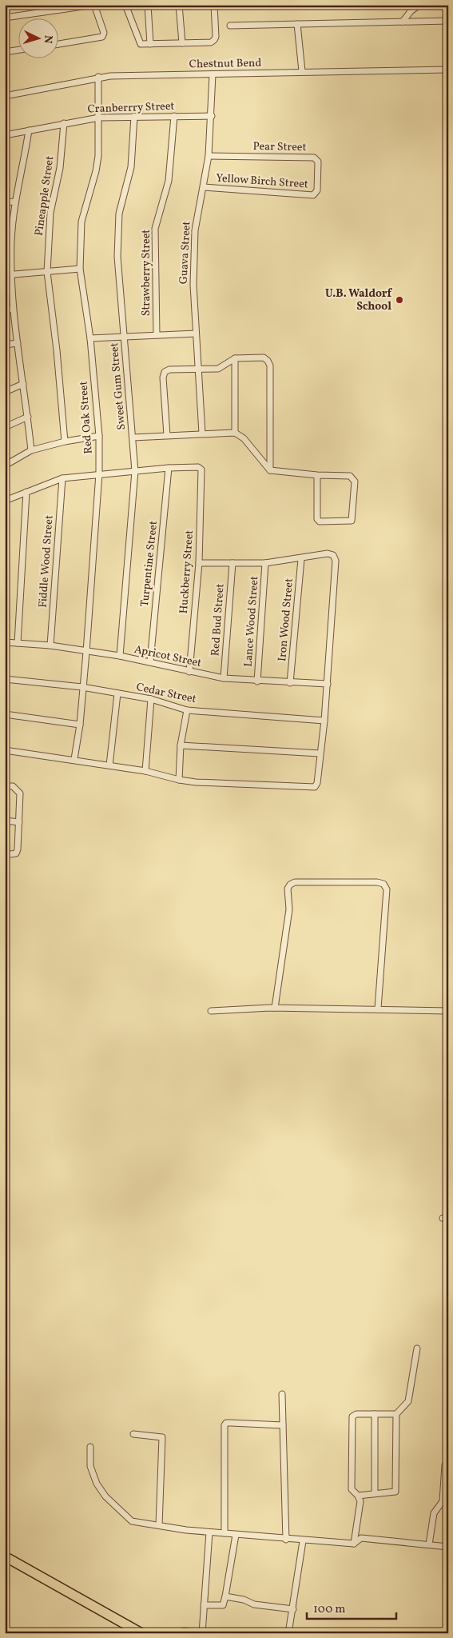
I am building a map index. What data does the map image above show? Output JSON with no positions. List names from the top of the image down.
{
  "streets": {
    "street": [
      "Chestnut Bend",
      "Cranberrry Street",
      "Pear Street",
      "Yellow Birch Street",
      "Pineapple Street",
      "Guava Street",
      "Strawberry Street",
      "Sweet Gum Street",
      "Red Oak Street",
      "Fiddle Wood Street",
      "Turpentine Street",
      "Huckberry Street",
      "Red Bud Street",
      "Iron Wood Street",
      "Lance Wood Street",
      "Apricot Street",
      "Cedar Street"
    ]
  },
  "crossings": [
    ["Chestnut Bend", "Guava Street"],
    ["Chestnut Bend", "Red Oak Street"],
    ["Cranberrry Street", "Pineapple Street"],
    ["Cranberrry Street", "Guava Street"],
    ["Cranberrry Street", "Strawberry Street"],
    ["Cranberrry Street", "Sweet Gum Street"],
    ["Cranberrry Street", "Red Oak Street"],
    ["Pear Street", "Yellow Birch Street"],
    ["Pear Street", "Guava Street"],
    ["Yellow Birch Street", "Guava Street"],
    ["Sweet Gum Street", "Apricot Street"],
    ["Red Oak Street", "Apricot Street"],
    ["Red Oak Street", "Cedar Street"],
    ["Fiddle Wood Street", "Apricot Street"],
    ["Turpentine Street", "Huckberry Street"],
    ["Turpentine Street", "Apricot Street"],
    ["Huckberry Street", "Apricot Street"],
    ["Red Bud Street", "Apricot Street"],
    ["Iron Wood Street", "Apricot Street"],
    ["Lance Wood Street", "Apricot Street"]
  ],
  "places": ["U.B. Waldorf School"],
  "scale_bar": "100 m",
  "north": "right"
}
